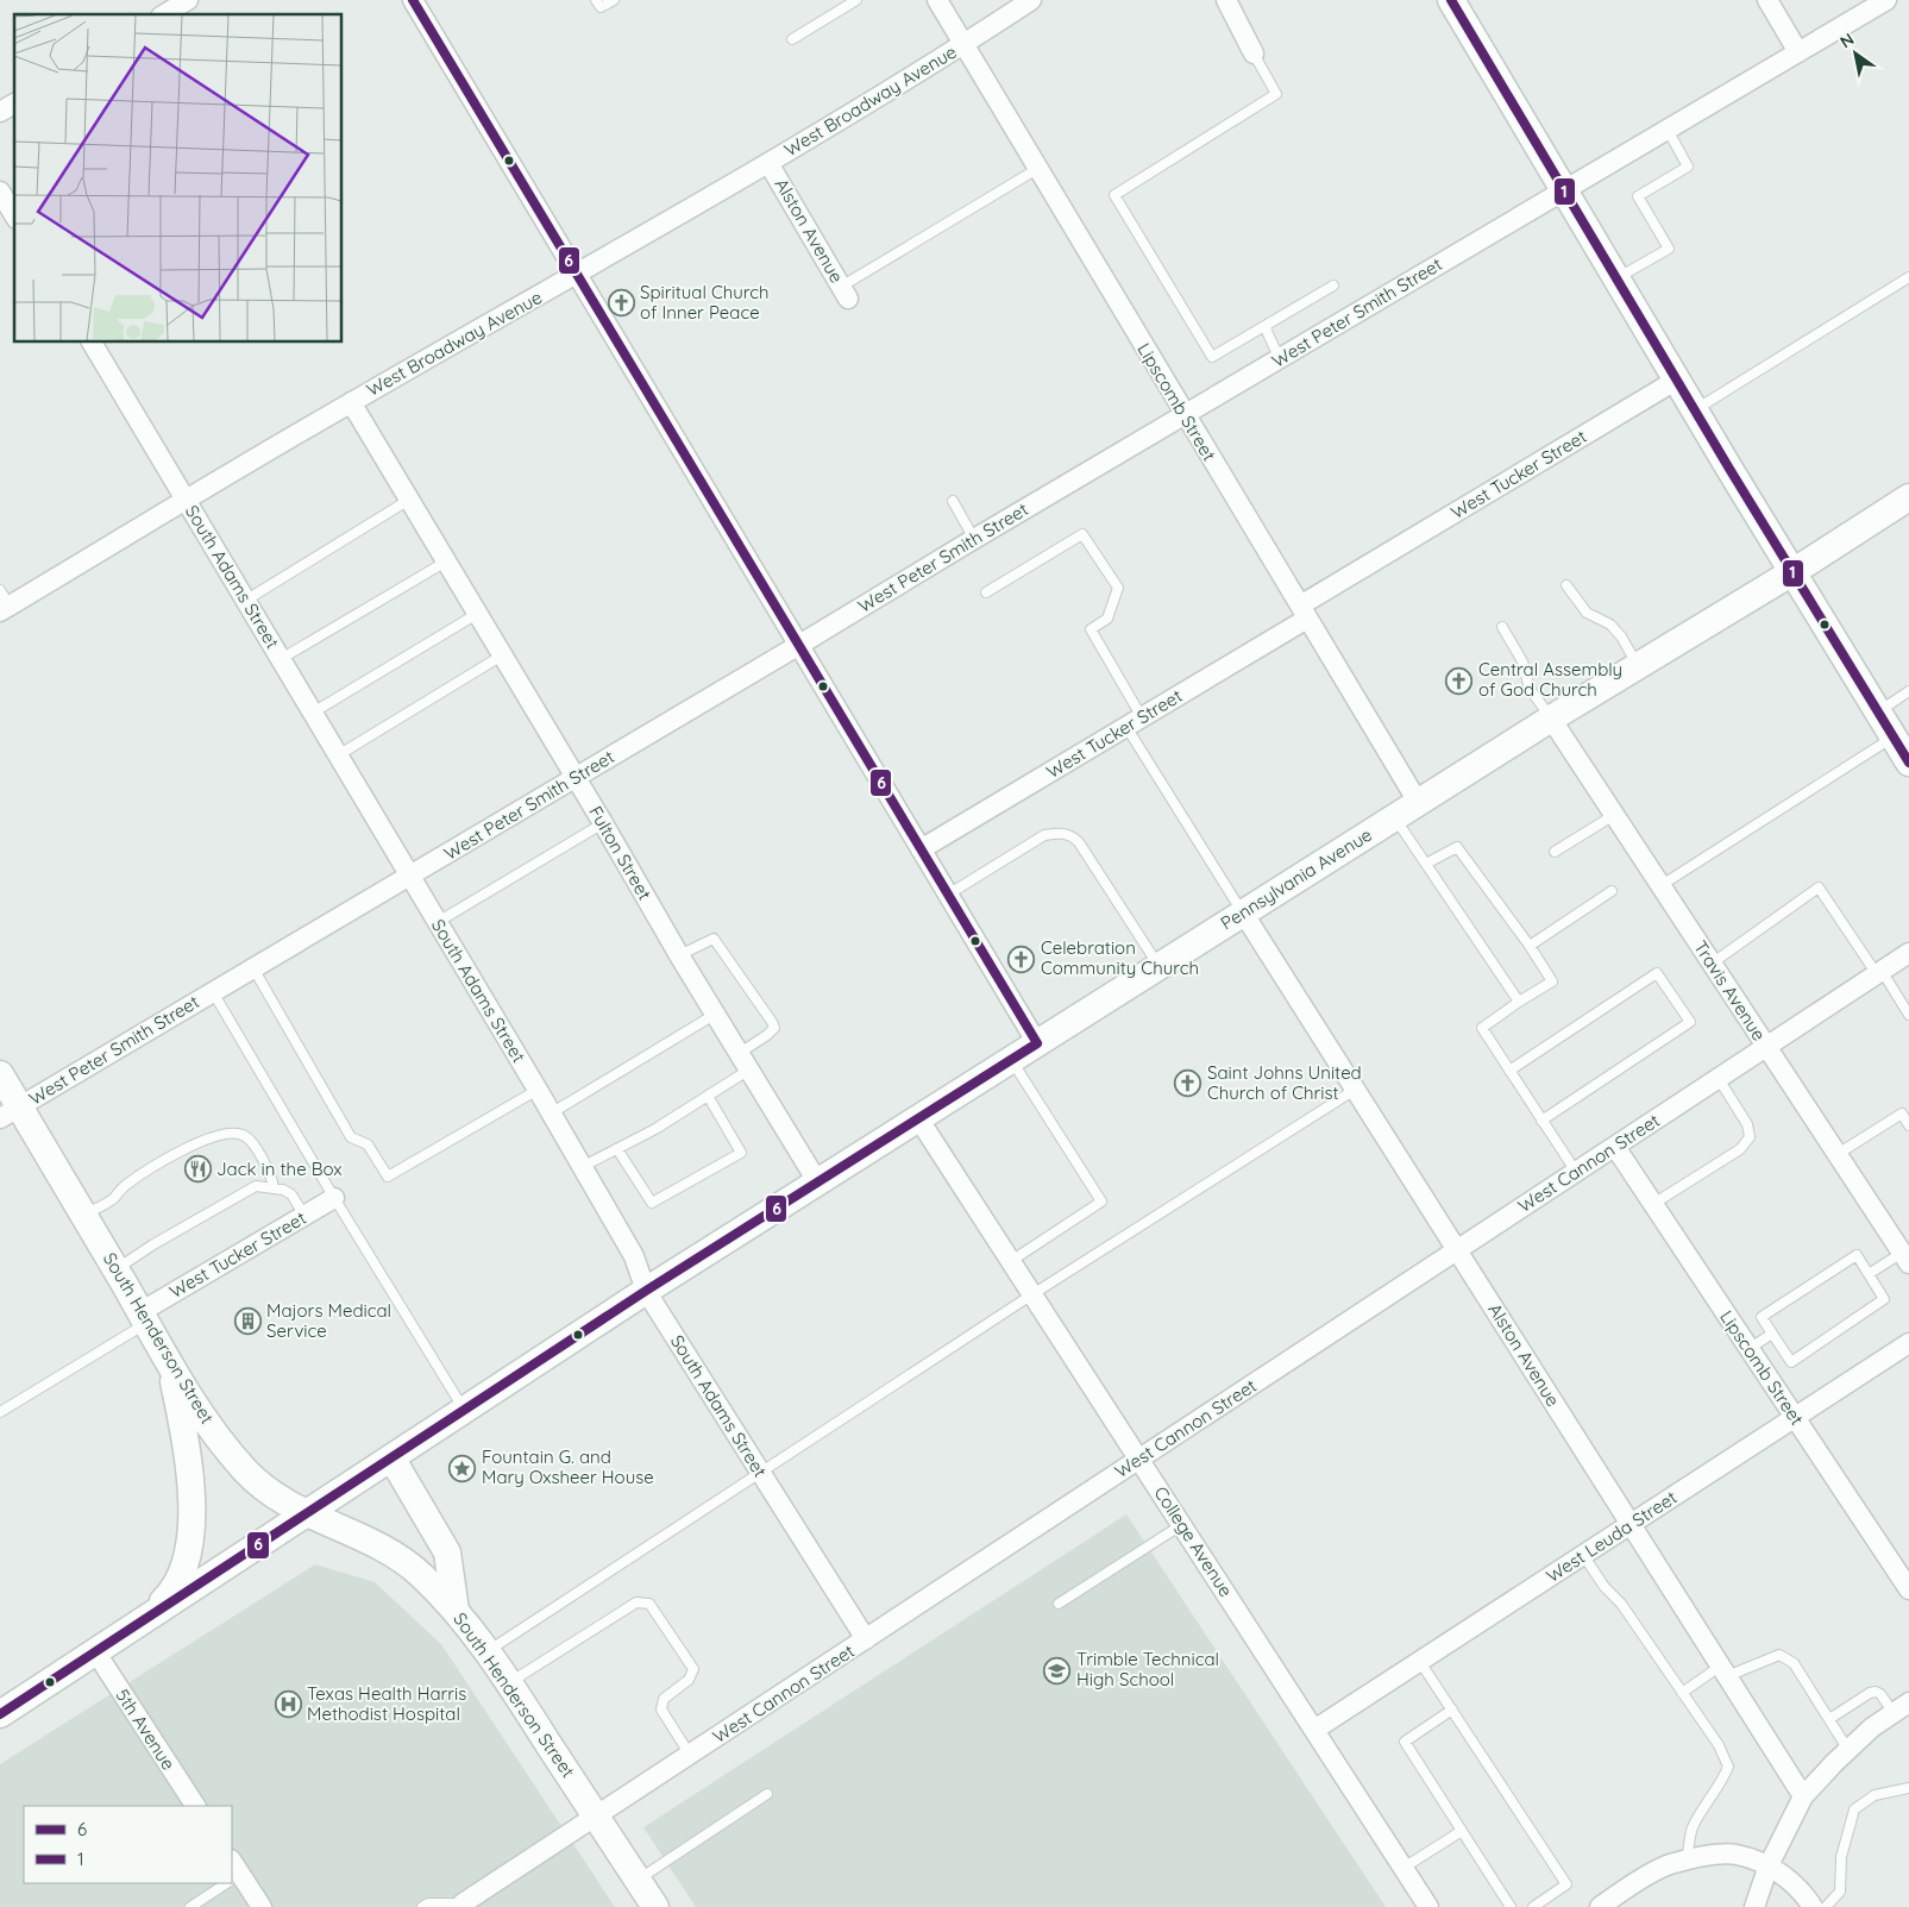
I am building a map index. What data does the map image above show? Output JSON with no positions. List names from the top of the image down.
{
  "streets": {
    "street": [
      "West Broadway Avenue",
      "Alston Avenue",
      "West Peter Smith Street",
      "Lipscomb Street",
      "West Tucker Street",
      "South Adams Street",
      "Fulton Street",
      "Pennsylvania Avenue",
      "Travis Avenue",
      "West Cannon Street",
      "South Henderson Street",
      "West Leuda Street",
      "College Avenue",
      "5th Avenue"
    ]
  },
  "crossings": [
    ["West Broadway Avenue", "Alston Avenue"],
    ["West Broadway Avenue", "Lipscomb Street"],
    ["West Broadway Avenue", "South Adams Street"],
    ["West Broadway Avenue", "Fulton Street"],
    ["Alston Avenue", "Pennsylvania Avenue"],
    ["Alston Avenue", "West Cannon Street"],
    ["Alston Avenue", "West Leuda Street"],
    ["West Peter Smith Street", "Lipscomb Street"],
    ["West Peter Smith Street", "South Adams Street"],
    ["West Peter Smith Street", "Fulton Street"],
    ["West Peter Smith Street", "South Henderson Street"],
    ["Lipscomb Street", "West Tucker Street"],
    ["Lipscomb Street", "Pennsylvania Avenue"],
    ["Lipscomb Street", "West Cannon Street"],
    ["Lipscomb Street", "West Leuda Street"],
    ["West Tucker Street", "South Henderson Street"],
    ["South Adams Street", "Pennsylvania Avenue"],
    ["South Adams Street", "West Cannon Street"],
    ["Fulton Street", "Pennsylvania Avenue"],
    ["Pennsylvania Avenue", "Travis Avenue"],
    ["Pennsylvania Avenue", "South Henderson Street"],
    ["Pennsylvania Avenue", "College Avenue"],
    ["Pennsylvania Avenue", "5th Avenue"],
    ["Travis Avenue", "West Cannon Street"],
    ["West Cannon Street", "South Henderson Street"],
    ["West Cannon Street", "College Avenue"],
    ["West Leuda Street", "College Avenue"]
  ],
  "places": {
    "church": [
      "Spiritual Church of Inner Peace",
      "Central Assembly of God Church",
      "Celebration Community Church",
      "Saint Johns United Church of Christ"
    ],
    "restaurant": ["Jack in the Box"],
    "building": ["Majors Medical Service"],
    "place": ["Fountain G. and Mary Oxsheer House"],
    "school or university": ["Trimble Technical High School"],
    "hospital": ["Texas Health Harris Methodist Hospital"]
  },
  "lines": ["transit line 6", "transit line 1"],
  "legend": ["6", "1"],
  "north": "top left"
}
